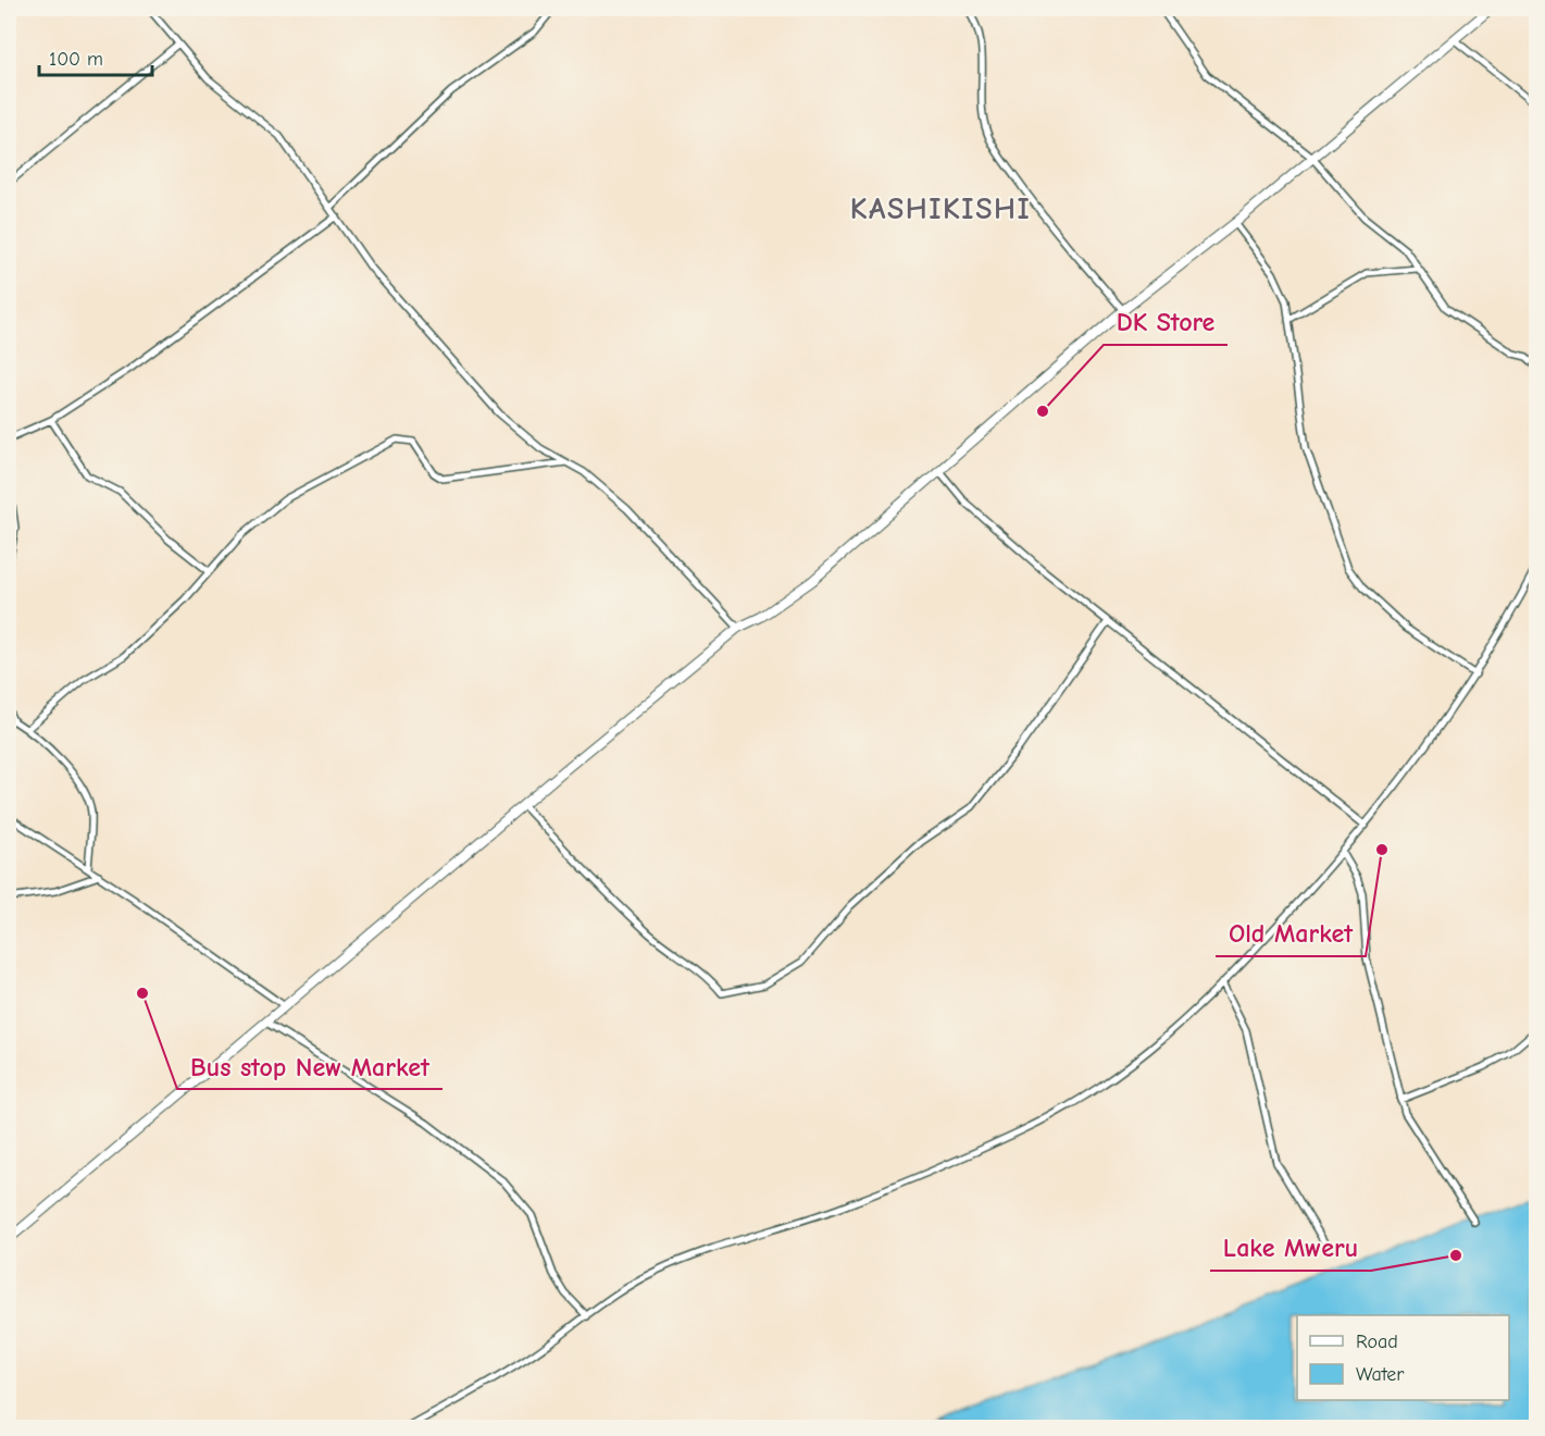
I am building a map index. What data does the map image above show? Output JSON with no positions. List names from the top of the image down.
{
  "districts": ["KASHIKISHI"],
  "places": [
    "DK Store",
    "Old Market",
    "Bus stop New Market",
    "Lake Mweru"
  ],
  "legend": ["Road", "Water"],
  "scale_bar": "100 m"
}
